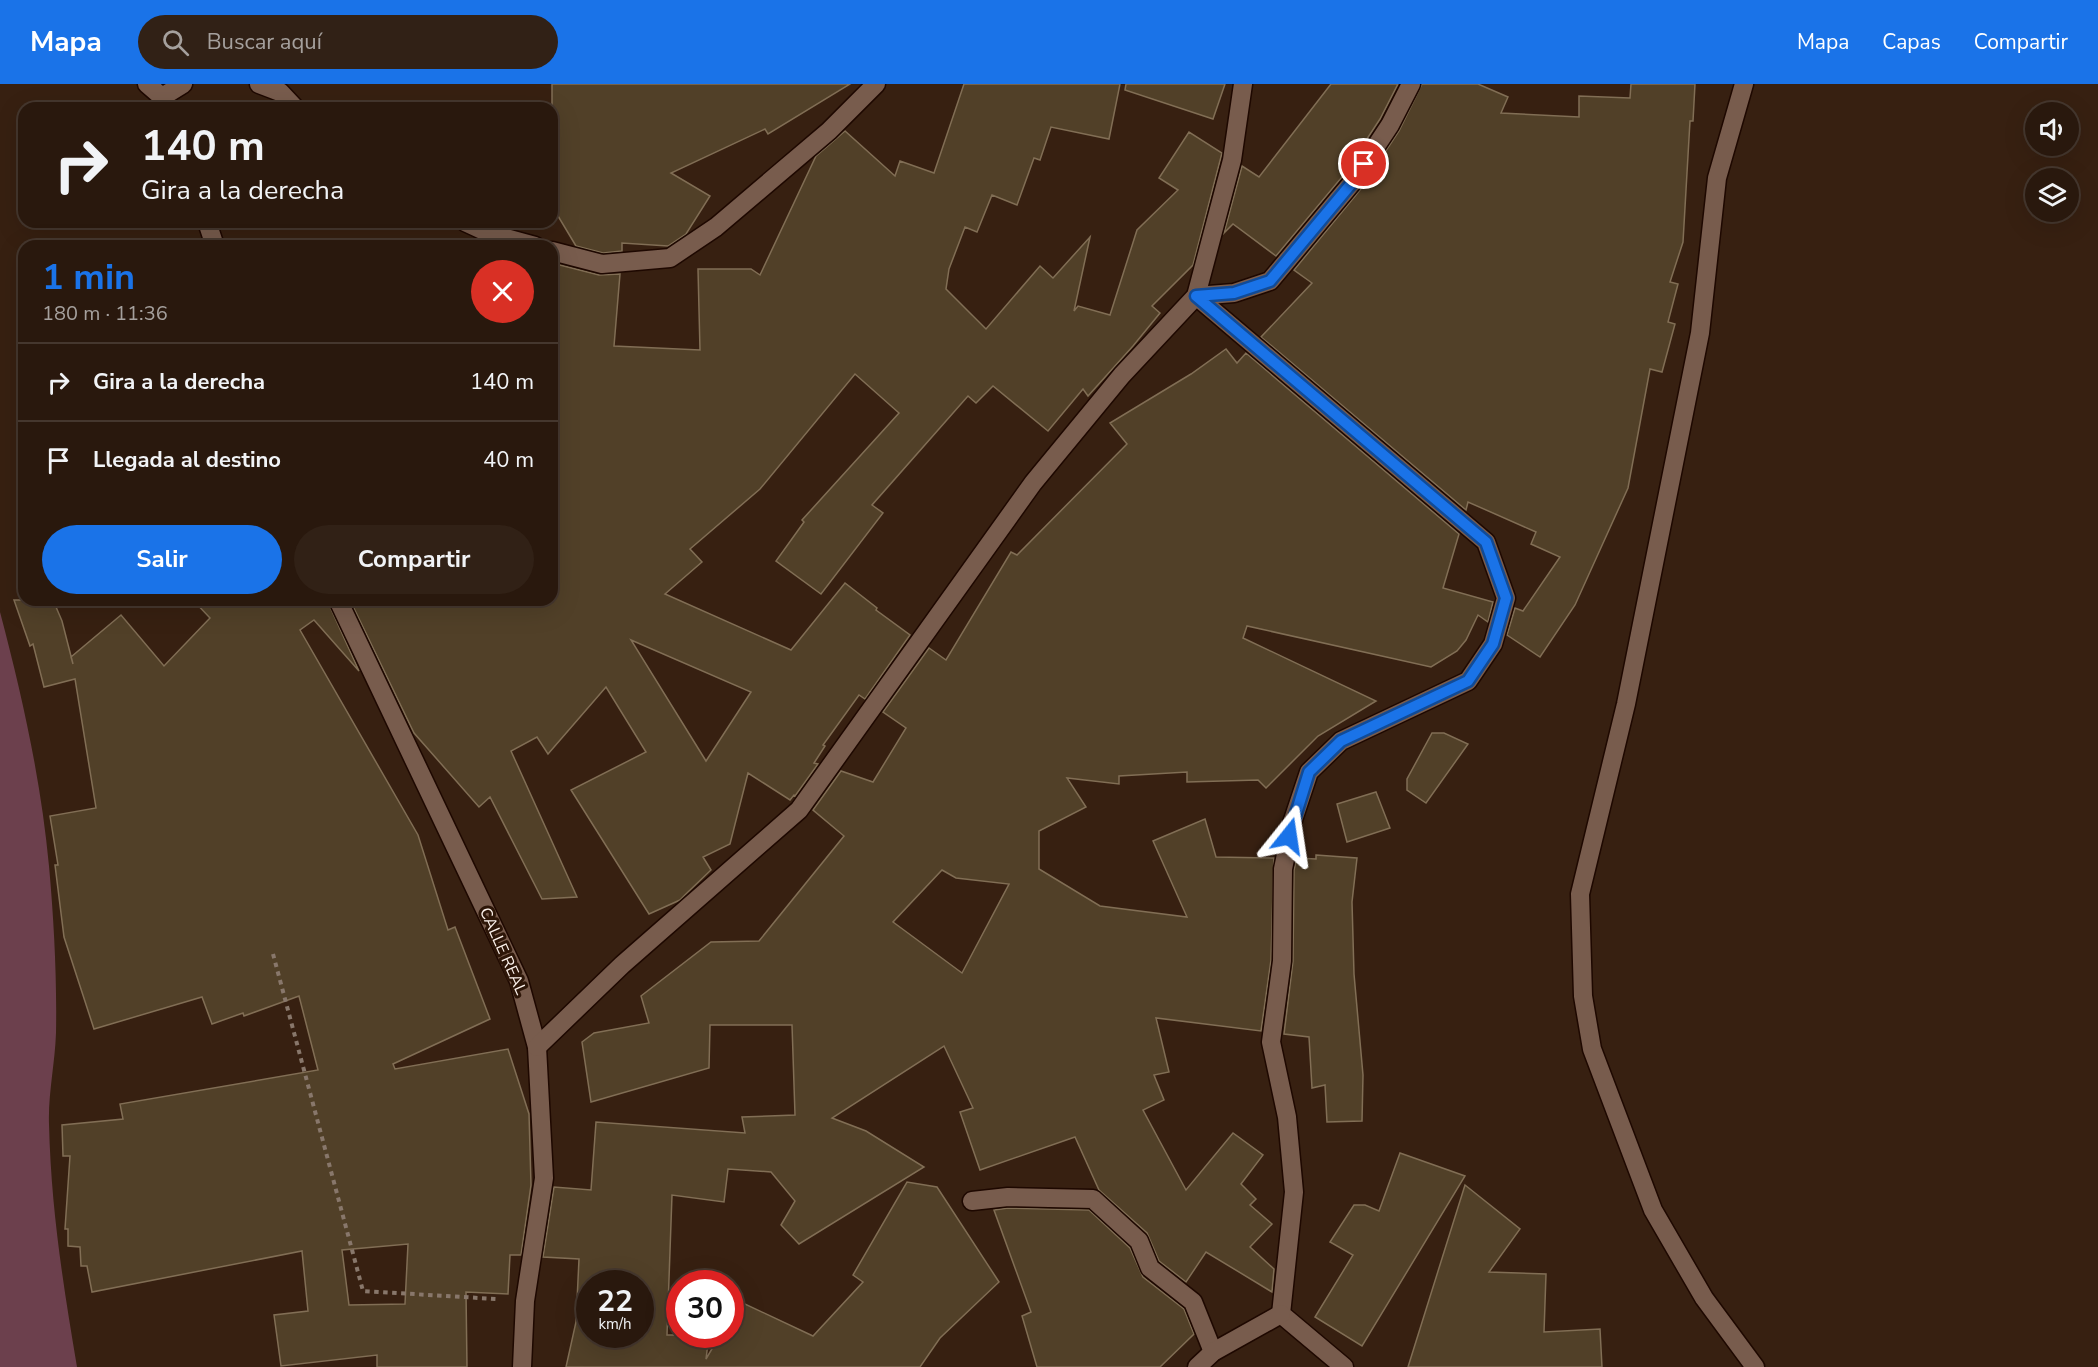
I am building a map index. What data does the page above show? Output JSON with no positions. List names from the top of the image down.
{
  "streets": {
    "street": ["CALLE REAL"]
  },
  "page": {
    "header": "Mapa",
    "search": "Buscar aquí",
    "nav": ["Mapa", "Capas", "Compartir"],
    "turn": ["140 m", "Gira a la derecha"],
    "heading": ["1 min", "180 m · 11:36"],
    "list": [
      {
        "name": "Gira a la derecha",
        "value": "140 m"
      },
      {
        "name": "Llegada al destino",
        "value": "40 m"
      }
    ],
    "buttons": ["Salir", "Compartir"],
    "speed": "22 km/h",
    "limit": "30"
  }
}
